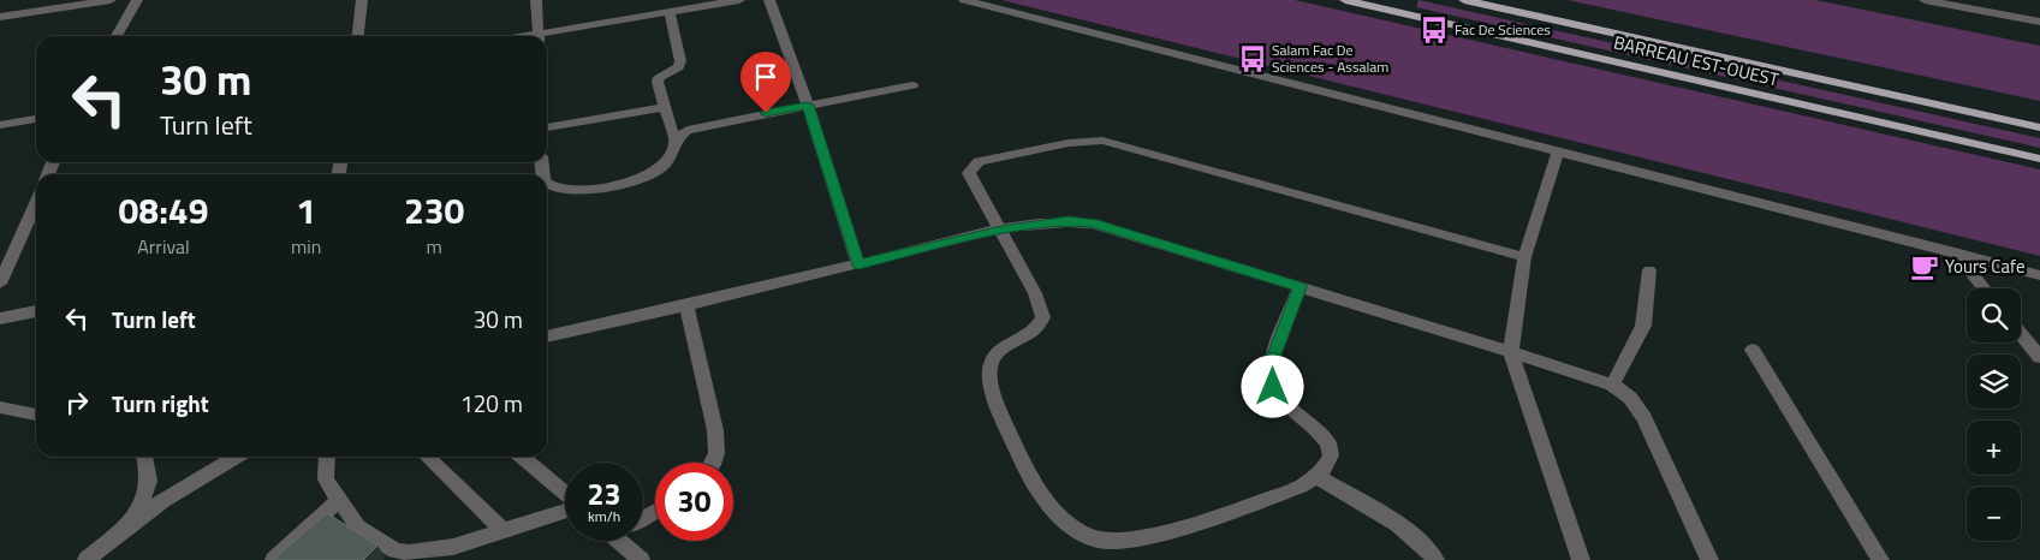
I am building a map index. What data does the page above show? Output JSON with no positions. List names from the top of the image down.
{
  "streets": {
    "main road": ["BARREAU EST-OUEST"]
  },
  "places": {
    "bus stop": ["Fac De Sciences", "Salam Fac De Sciences - Assalam"],
    "cafe": ["Yours Cafe"]
  },
  "page": {
    "turn": ["30 m", "Turn left"],
    "eta": [
      "08:49",
      "Arrival",
      "1",
      "min",
      "230",
      "m"
    ],
    "list": [
      {
        "name": "Turn left",
        "value": "30 m"
      },
      {
        "name": "Turn right",
        "value": "120 m"
      }
    ],
    "map_buttons": ["+", "−"],
    "speed": "23 km/h",
    "limit": "30"
  }
}
